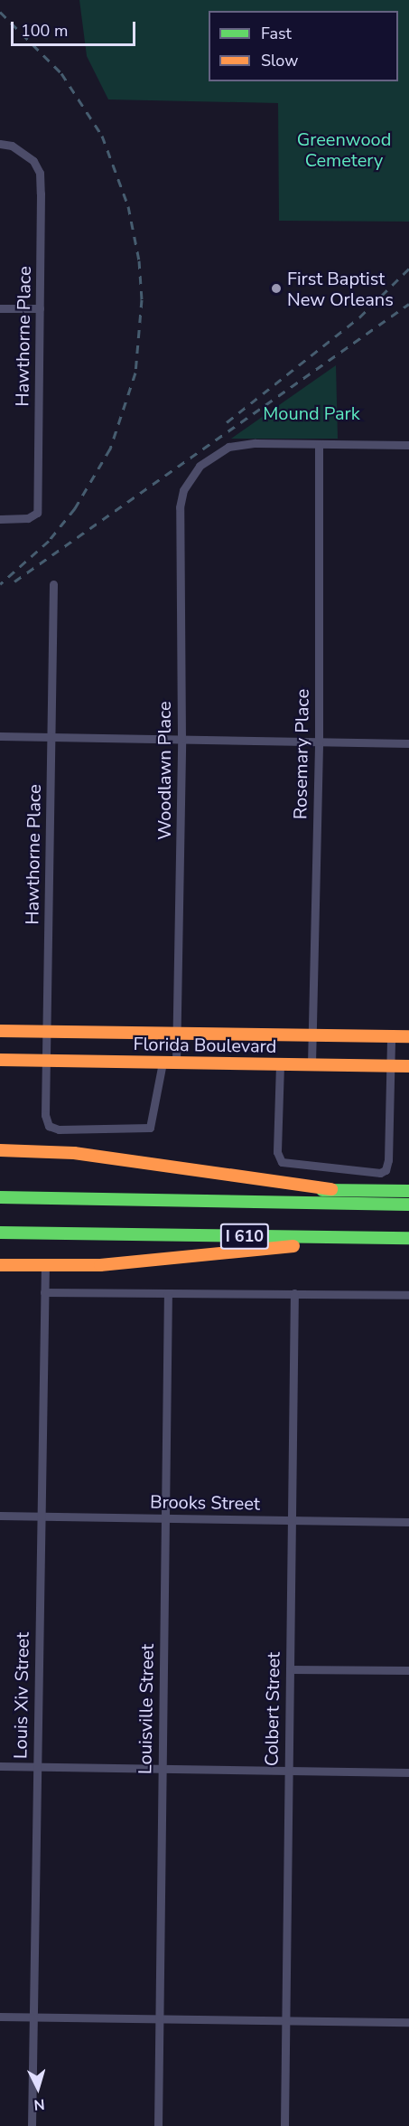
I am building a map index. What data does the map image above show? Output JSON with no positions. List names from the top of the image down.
{
  "streets": {
    "main road": ["Florida Boulevard", "I 610"],
    "street": [
      "Hawthorne Place",
      "Rosemary Place",
      "Woodlawn Place",
      "Brooks Street",
      "Louis Xiv Street",
      "Louisville Street",
      "Colbert Street"
    ]
  },
  "crossings": [
    ["Hawthorne Place", "Florida Boulevard"],
    ["Rosemary Place", "Woodlawn Place"],
    ["Rosemary Place", "Florida Boulevard"],
    ["Woodlawn Place", "Florida Boulevard"],
    ["Brooks Street", "Louis Xiv Street"],
    ["Brooks Street", "Louisville Street"],
    ["Brooks Street", "Colbert Street"]
  ],
  "parks": ["Greenwood Cemetery", "Mound Park"],
  "places": ["First Baptist New Orleans"],
  "legend": ["Fast", "Slow"],
  "scale_bar": "100 m",
  "north": "bottom"
}
